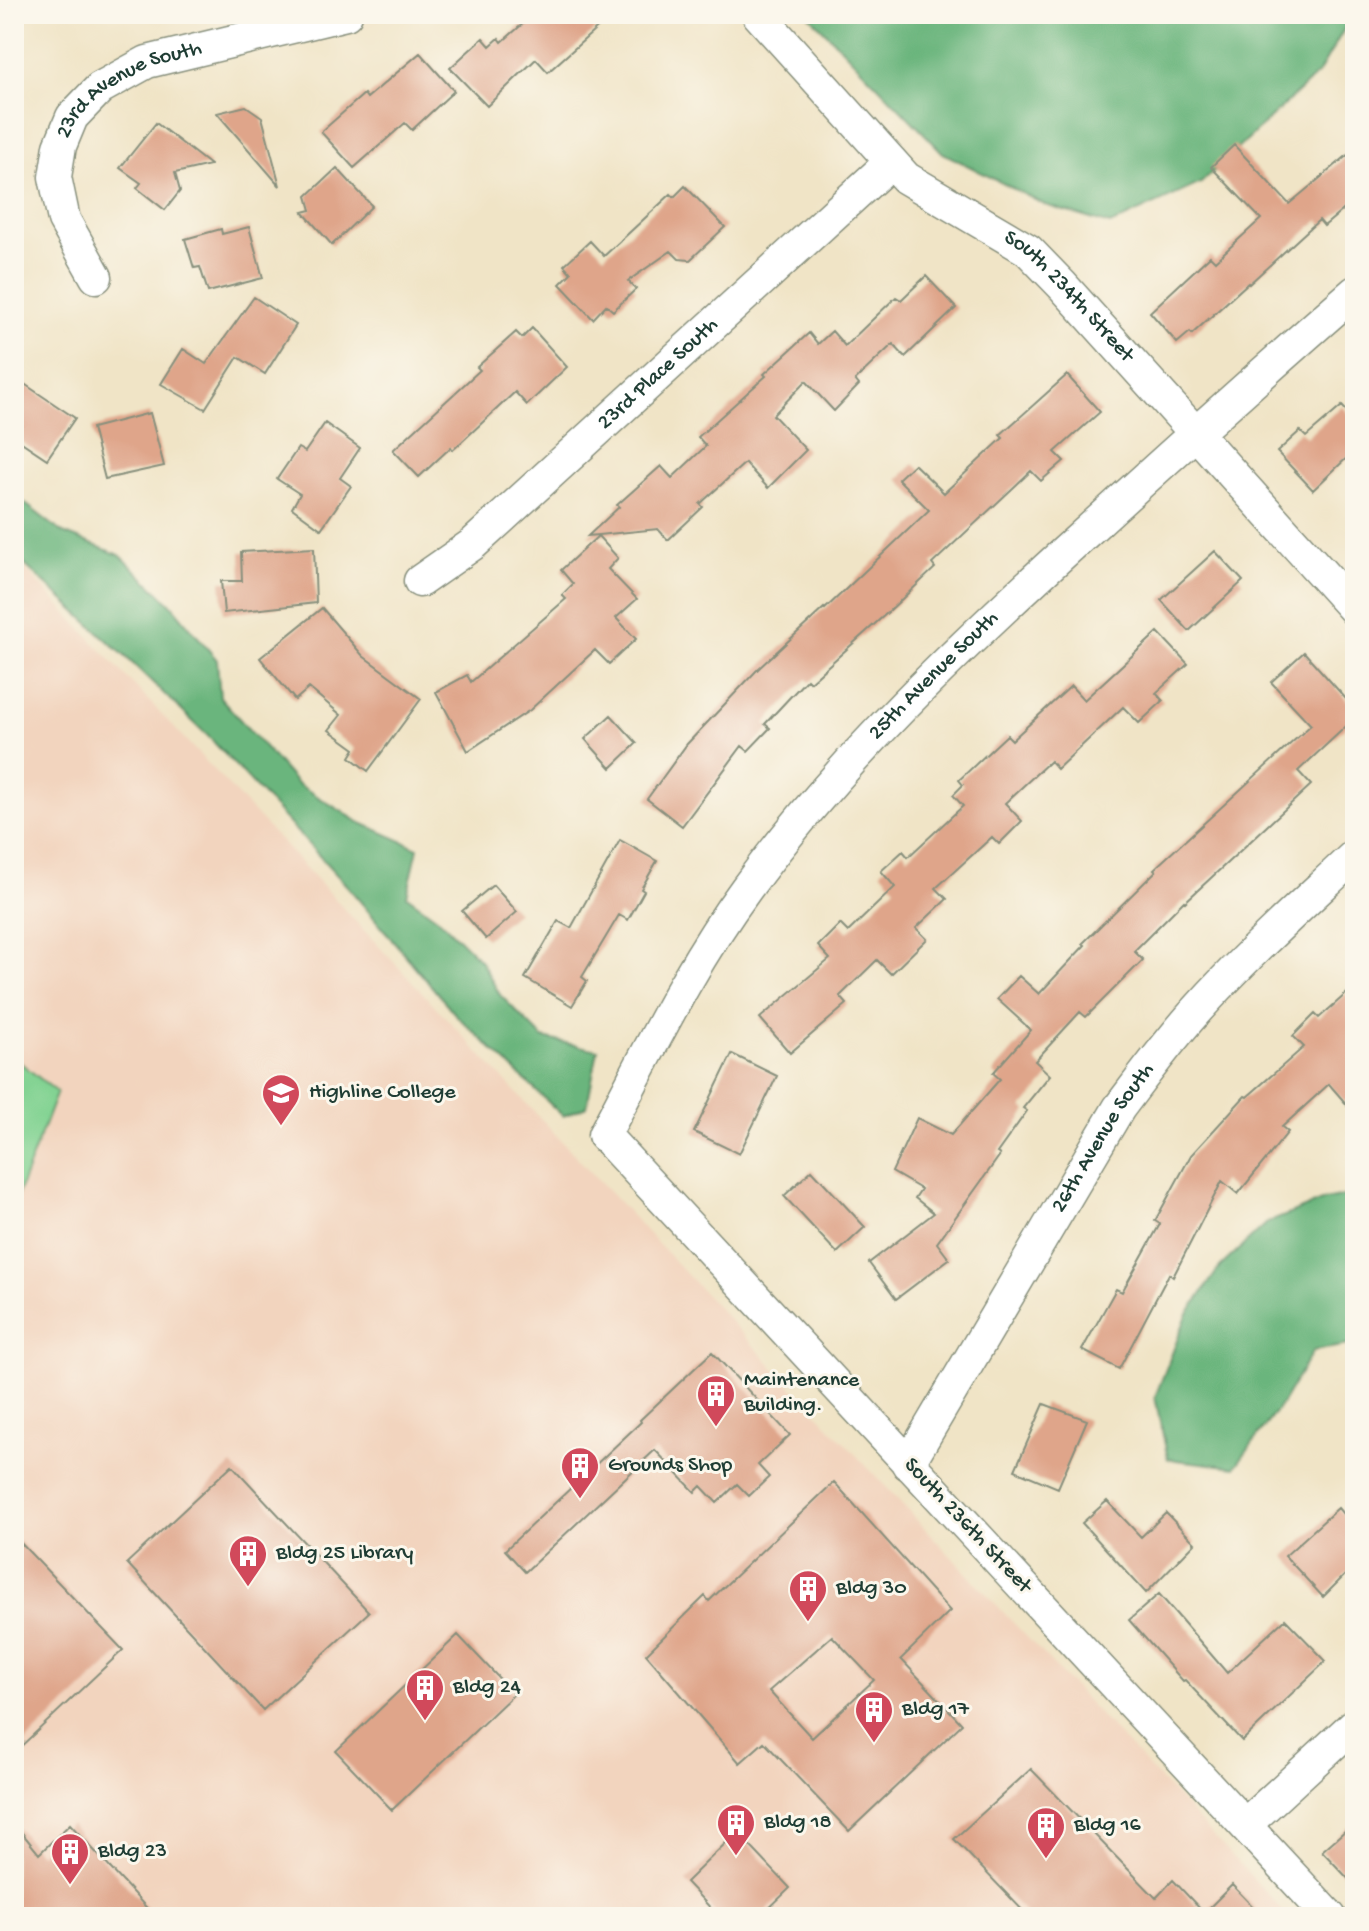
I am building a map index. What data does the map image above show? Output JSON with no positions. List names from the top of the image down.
{
  "streets": {
    "street": [
      "23rd Avenue South",
      "South 234th Street",
      "23rd Place South",
      "25th Avenue South",
      "26th Avenue South",
      "South 236th Street"
    ]
  },
  "crossings": [
    ["South 234th Street", "23rd Place South"],
    ["South 234th Street", "25th Avenue South"],
    ["25th Avenue South", "South 236th Street"],
    ["26th Avenue South", "South 236th Street"]
  ],
  "places": {
    "school or university": ["Highline College"],
    "building": [
      "Maintenance Building.",
      "Grounds Shop",
      "Bldg 25 Library",
      "Bldg 30",
      "Bldg 24",
      "Bldg 17",
      "Bldg 18",
      "Bldg 16",
      "Bldg 23"
    ]
  }
}
